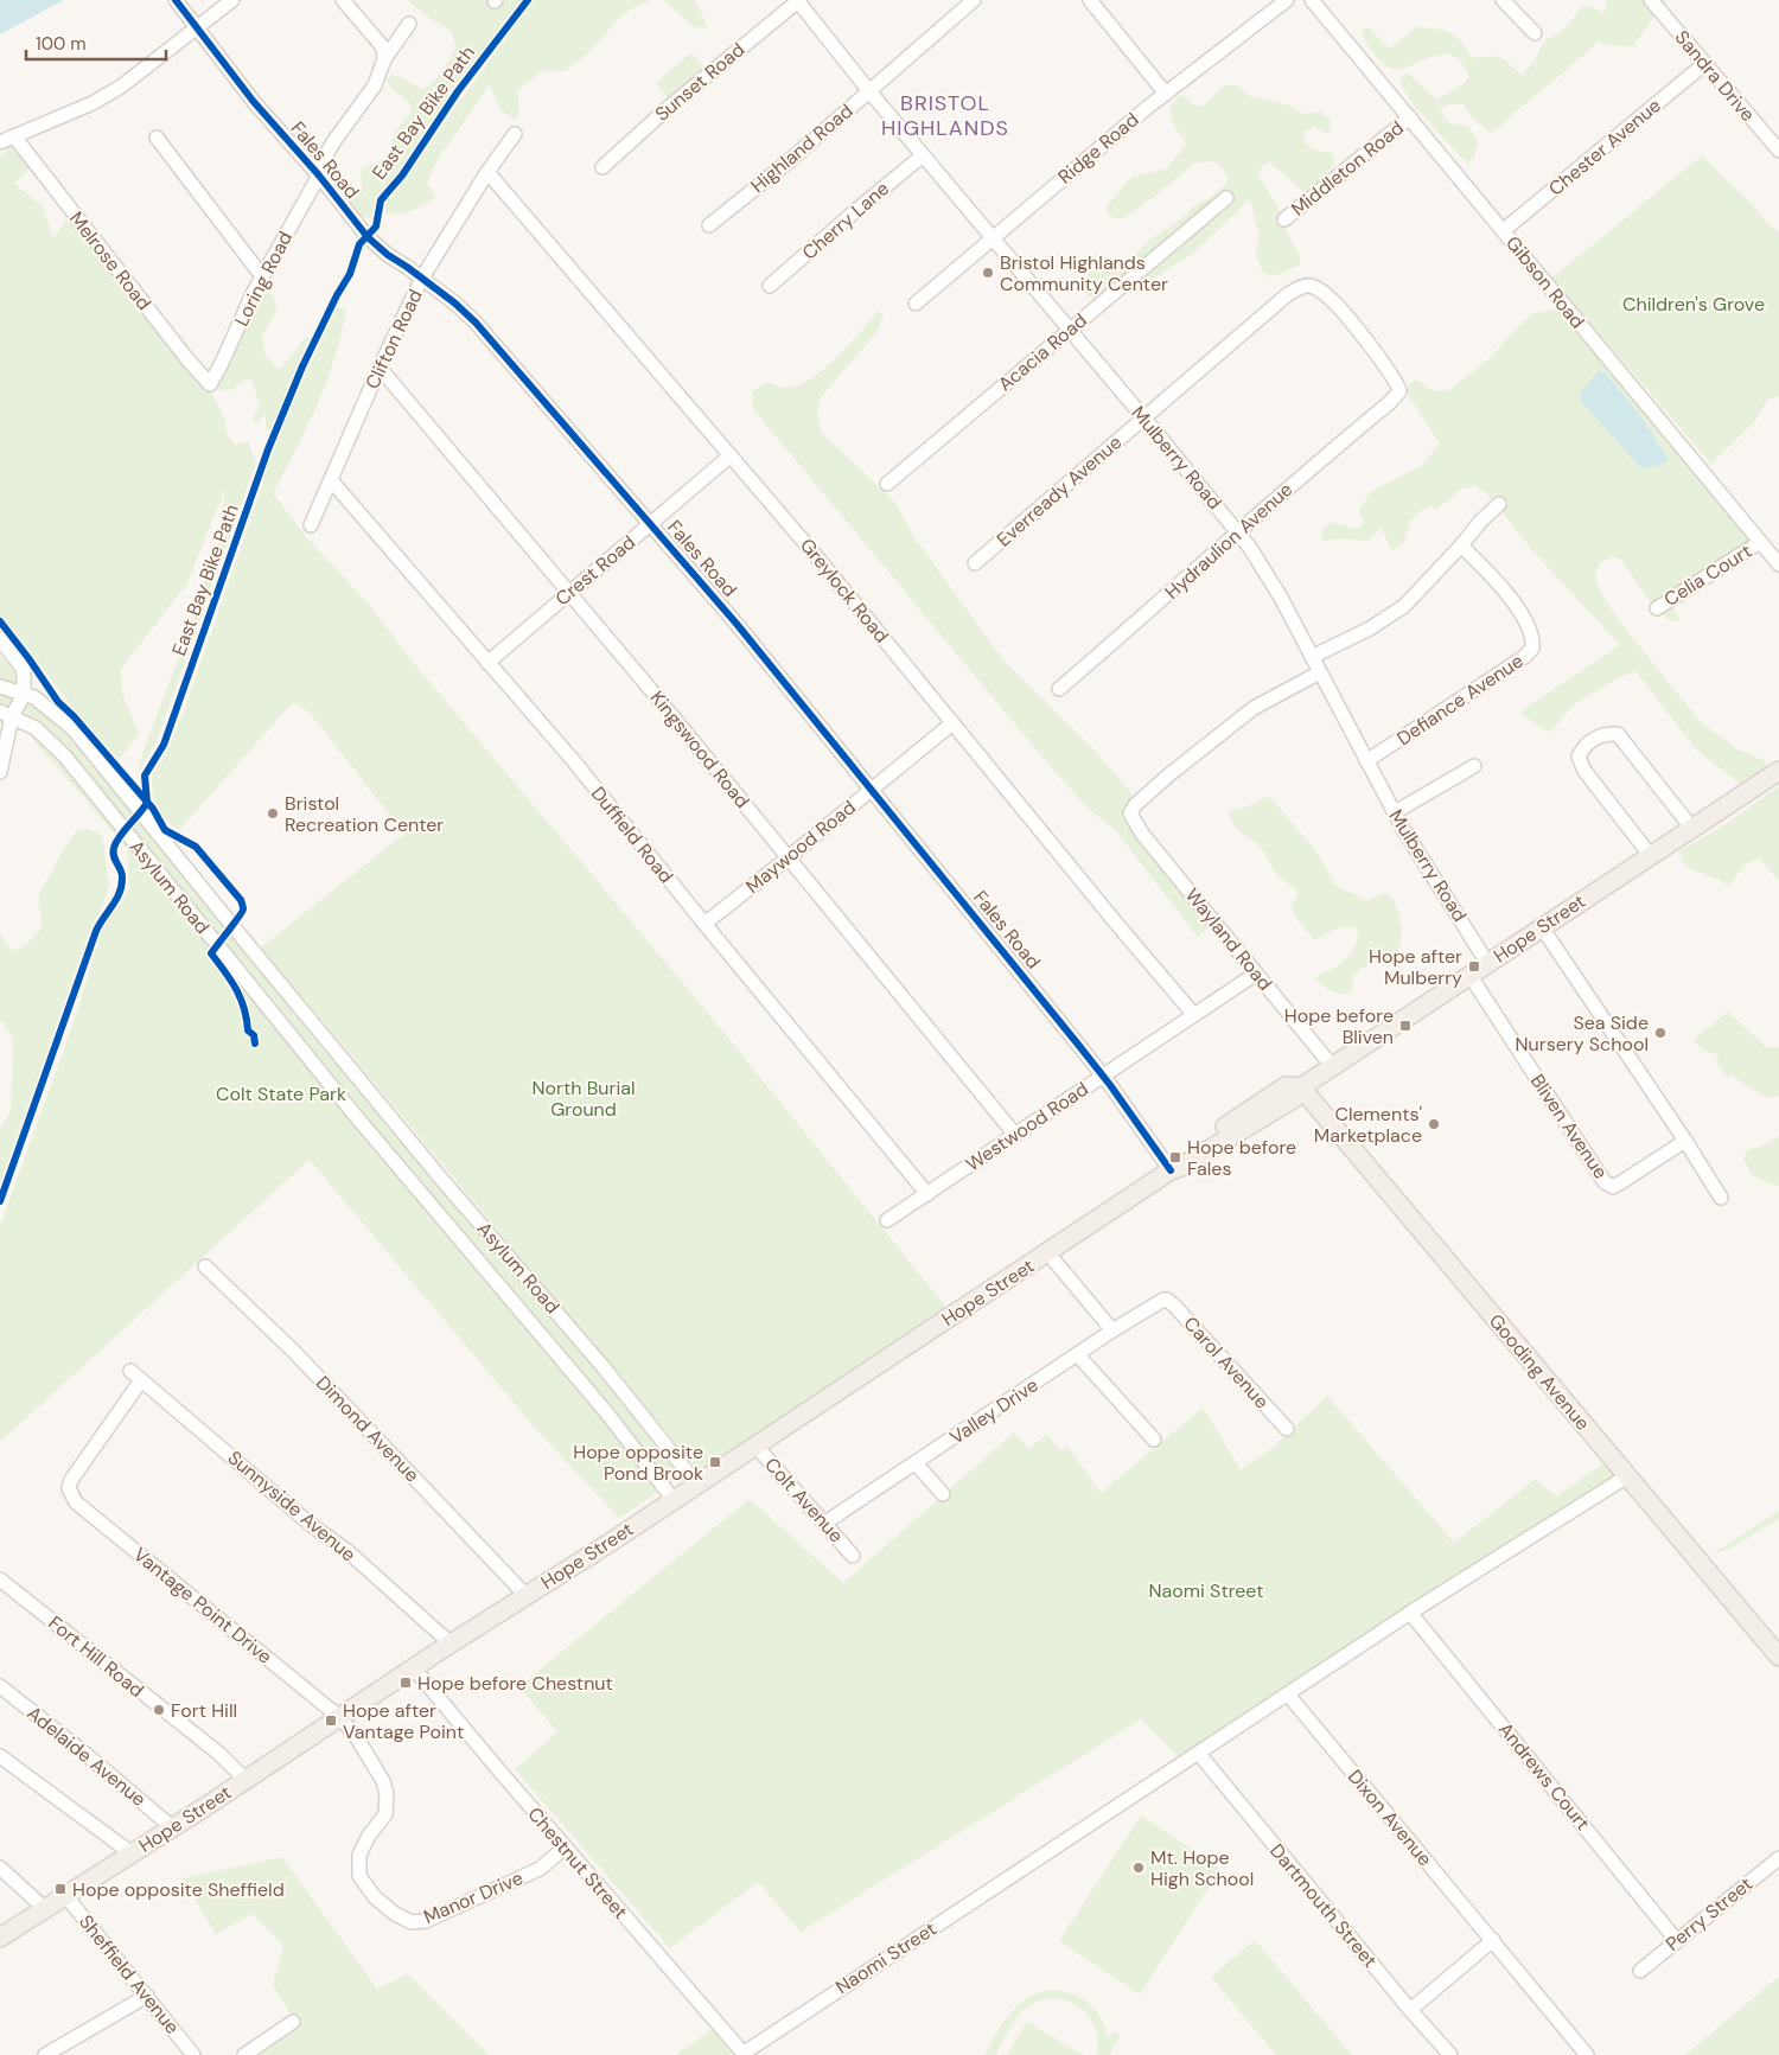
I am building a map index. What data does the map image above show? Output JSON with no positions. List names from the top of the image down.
{
  "streets": {
    "main road": ["Hope Street", "Gooding Avenue"],
    "street": [
      "Sandra Drive",
      "Sunset Road",
      "Chester Avenue",
      "Highland Road",
      "Ridge Road",
      "Fales Road",
      "Middleton Road",
      "Cherry Lane",
      "Melrose Road",
      "Loring Road",
      "Gibson Road",
      "Clifton Road",
      "Acacia Road",
      "Mulberry Road",
      "Everready Avenue",
      "Hydraulion Avenue",
      "Crest Road",
      "Celia Court",
      "Greylock Road",
      "Defiance Avenue",
      "Kingswood Road",
      "Duffield Road",
      "Maywood Road",
      "Asylum Road",
      "Wayland Road",
      "Westwood Road",
      "Bliven Avenue",
      "Carol Avenue",
      "Valley Drive",
      "Dimond Avenue",
      "Colt Avenue",
      "Sunnyside Avenue",
      "Vantage Point Drive",
      "Fort Hill Road",
      "Adelaide Avenue",
      "Andrews Court",
      "Dixon Avenue",
      "Chestnut Street",
      "Manor Drive",
      "Dartmouth Street",
      "Perry Street",
      "Naomi Street",
      "Sheffield Avenue"
    ],
    "cycle path": ["East Bay Bike Path"]
  },
  "crossings": [
    ["Sandra Drive", "Chester Avenue"],
    ["Sunset Road", "Mulberry Road"],
    ["Chester Avenue", "Gibson Road"],
    ["Highland Road", "Mulberry Road"],
    ["Ridge Road", "Mulberry Road"],
    ["Fales Road", "Loring Road"],
    ["Fales Road", "Clifton Road"],
    ["Fales Road", "Crest Road"],
    ["Fales Road", "Maywood Road"],
    ["Fales Road", "Hope Street"],
    ["Fales Road", "Westwood Road"],
    ["Middleton Road", "Gibson Road"],
    ["Cherry Lane", "Mulberry Road"],
    ["Melrose Road", "Loring Road"],
    ["Gibson Road", "Celia Court"],
    ["Clifton Road", "Greylock Road"],
    ["Clifton Road", "Kingswood Road"],
    ["Clifton Road", "Duffield Road"],
    ["Acacia Road", "Mulberry Road"],
    ["Mulberry Road", "Everready Avenue"],
    ["Mulberry Road", "Hydraulion Avenue"],
    ["Mulberry Road", "Defiance Avenue"],
    ["Mulberry Road", "Hope Street"],
    ["Mulberry Road", "Wayland Road"],
    ["Everready Avenue", "Hydraulion Avenue"],
    ["Crest Road", "Greylock Road"],
    ["Crest Road", "Kingswood Road"],
    ["Crest Road", "Duffield Road"],
    ["Greylock Road", "Maywood Road"],
    ["Greylock Road", "Westwood Road"],
    ["Kingswood Road", "Maywood Road"],
    ["Kingswood Road", "Westwood Road"],
    ["Duffield Road", "Maywood Road"],
    ["Duffield Road", "Westwood Road"],
    ["Asylum Road", "Hope Street"],
    ["Hope Street", "Wayland Road"],
    ["Hope Street", "Bliven Avenue"],
    ["Hope Street", "Gooding Avenue"],
    ["Hope Street", "Dimond Avenue"],
    ["Hope Street", "Colt Avenue"],
    ["Hope Street", "Sunnyside Avenue"],
    ["Hope Street", "Vantage Point Drive"],
    ["Hope Street", "Fort Hill Road"],
    ["Hope Street", "Adelaide Avenue"],
    ["Hope Street", "Chestnut Street"],
    ["Hope Street", "Manor Drive"],
    ["Hope Street", "Sheffield Avenue"],
    ["Wayland Road", "Westwood Road"],
    ["Carol Avenue", "Valley Drive"],
    ["Gooding Avenue", "Naomi Street"],
    ["Valley Drive", "Colt Avenue"],
    ["Sunnyside Avenue", "Vantage Point Drive"],
    ["Vantage Point Drive", "Manor Drive"],
    ["Andrews Court", "Perry Street"],
    ["Andrews Court", "Naomi Street"],
    ["Dixon Avenue", "Naomi Street"],
    ["Chestnut Street", "Manor Drive"],
    ["Chestnut Street", "Naomi Street"],
    ["Dartmouth Street", "Naomi Street"]
  ],
  "districts": ["BRISTOL HIGHLANDS"],
  "parks": [
    "Children's Grove",
    "North Burial Ground",
    "Colt State Park",
    "Naomi Street"
  ],
  "places": {
    "other": [
      "Bristol Highlands Community Center",
      "Bristol Recreation Center",
      "Sea Side Nursery School",
      "Clements' Marketplace",
      "Fort Hill",
      "Mt. Hope High School"
    ],
    "transit": [
      "Hope after Mulberry",
      "Hope before Bliven",
      "Hope before Fales",
      "Hope opposite Pond Brook",
      "Hope before Chestnut",
      "Hope after Vantage Point",
      "Hope opposite Sheffield"
    ]
  },
  "scale_bar": "100 m"
}
